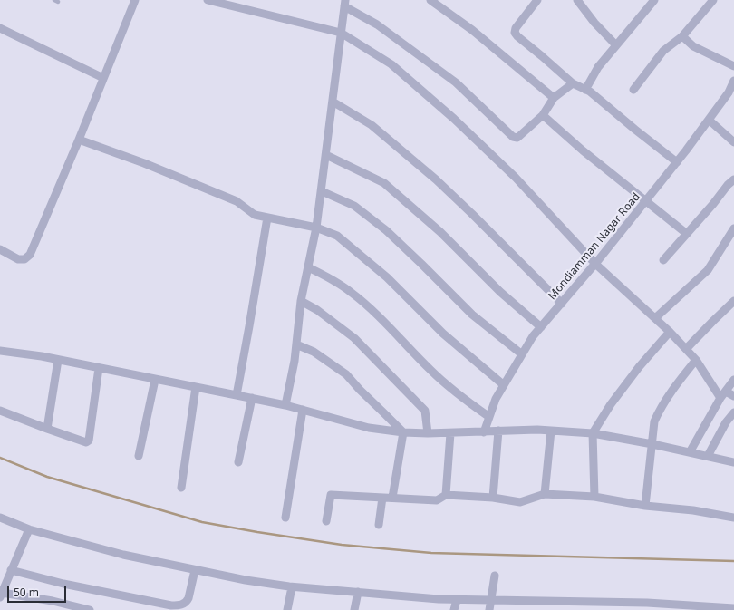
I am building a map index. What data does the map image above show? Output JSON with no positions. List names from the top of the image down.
{
  "streets": {
    "street": ["Mondiamman Nagar Road"]
  },
  "scale_bar": "50 m"
}
